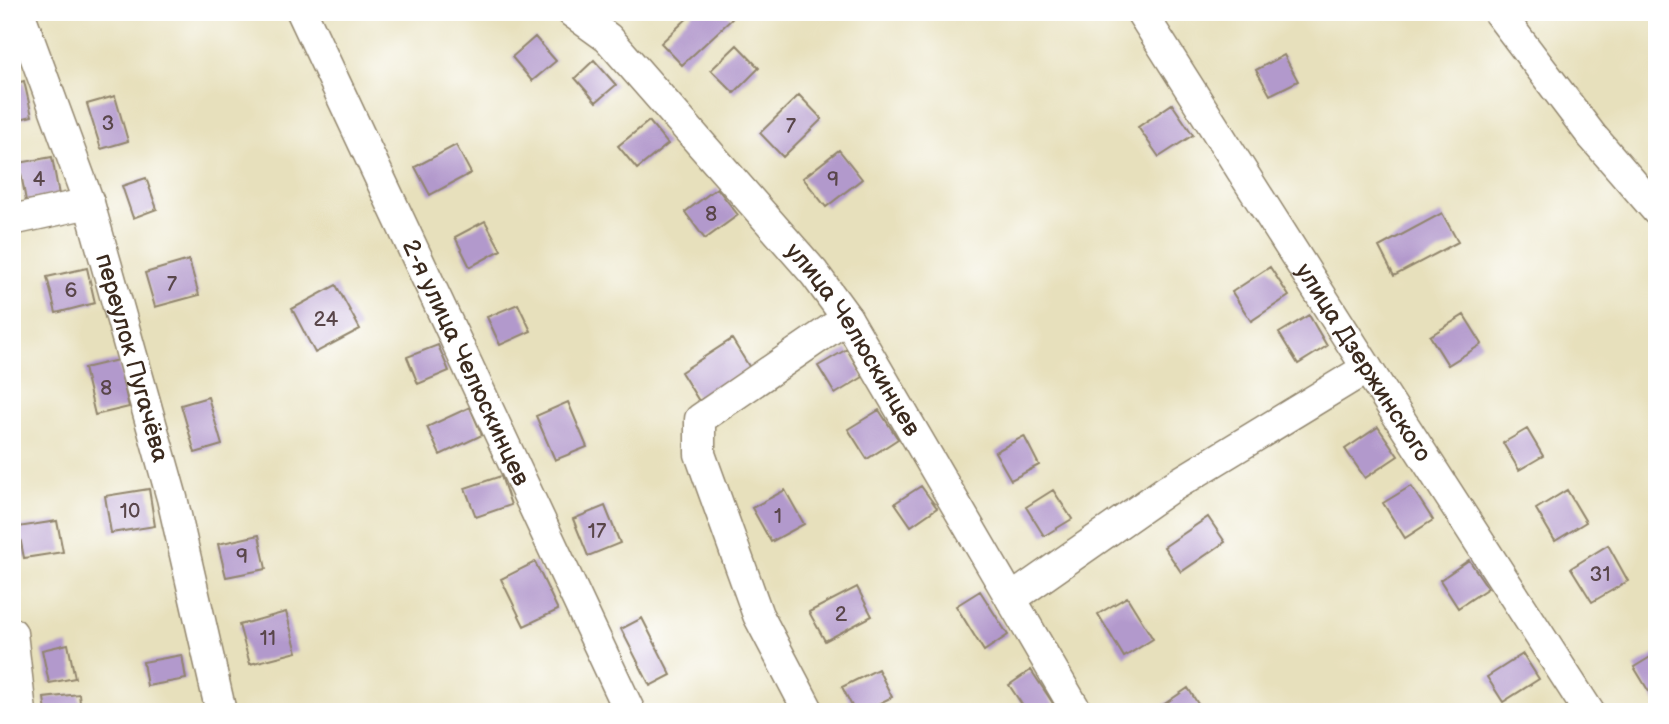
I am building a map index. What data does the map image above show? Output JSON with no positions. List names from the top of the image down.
{
  "streets": {
    "street": [
      "улица Челюскинцев",
      "переулок Пугачёва",
      "2-я улица Челюскинцев",
      "улица Дзержинского"
    ]
  },
  "house_numbers": [
    "3",
    "7",
    "4",
    "9",
    "8",
    "7",
    "6",
    "24",
    "8",
    "10",
    "1",
    "17",
    "9",
    "31",
    "2",
    "11"
  ]
}
